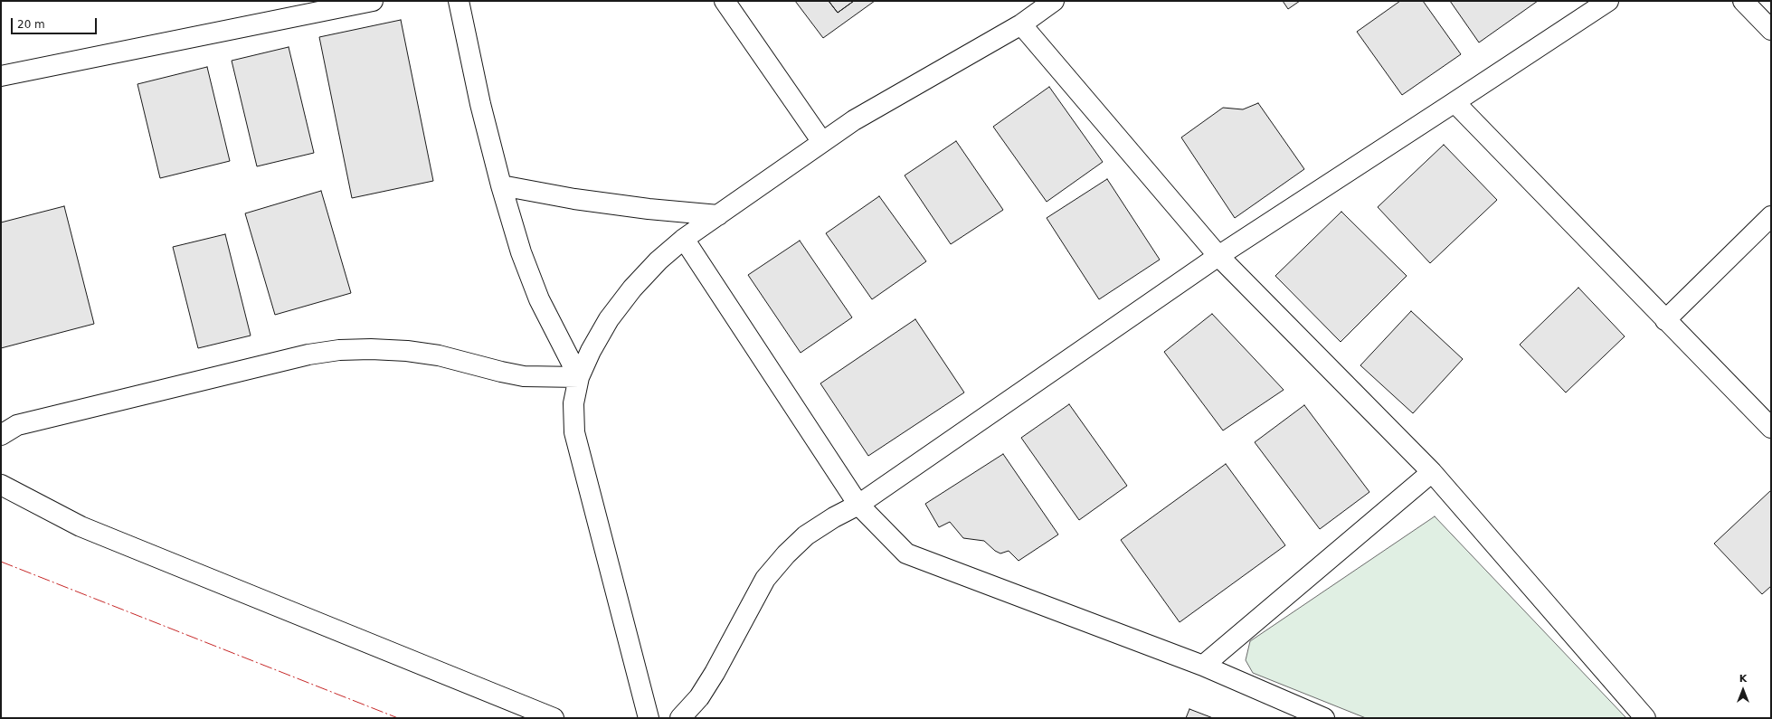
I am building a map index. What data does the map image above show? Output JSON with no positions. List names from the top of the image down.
{
  "scale_bar": "20 m",
  "north": "top"
}
